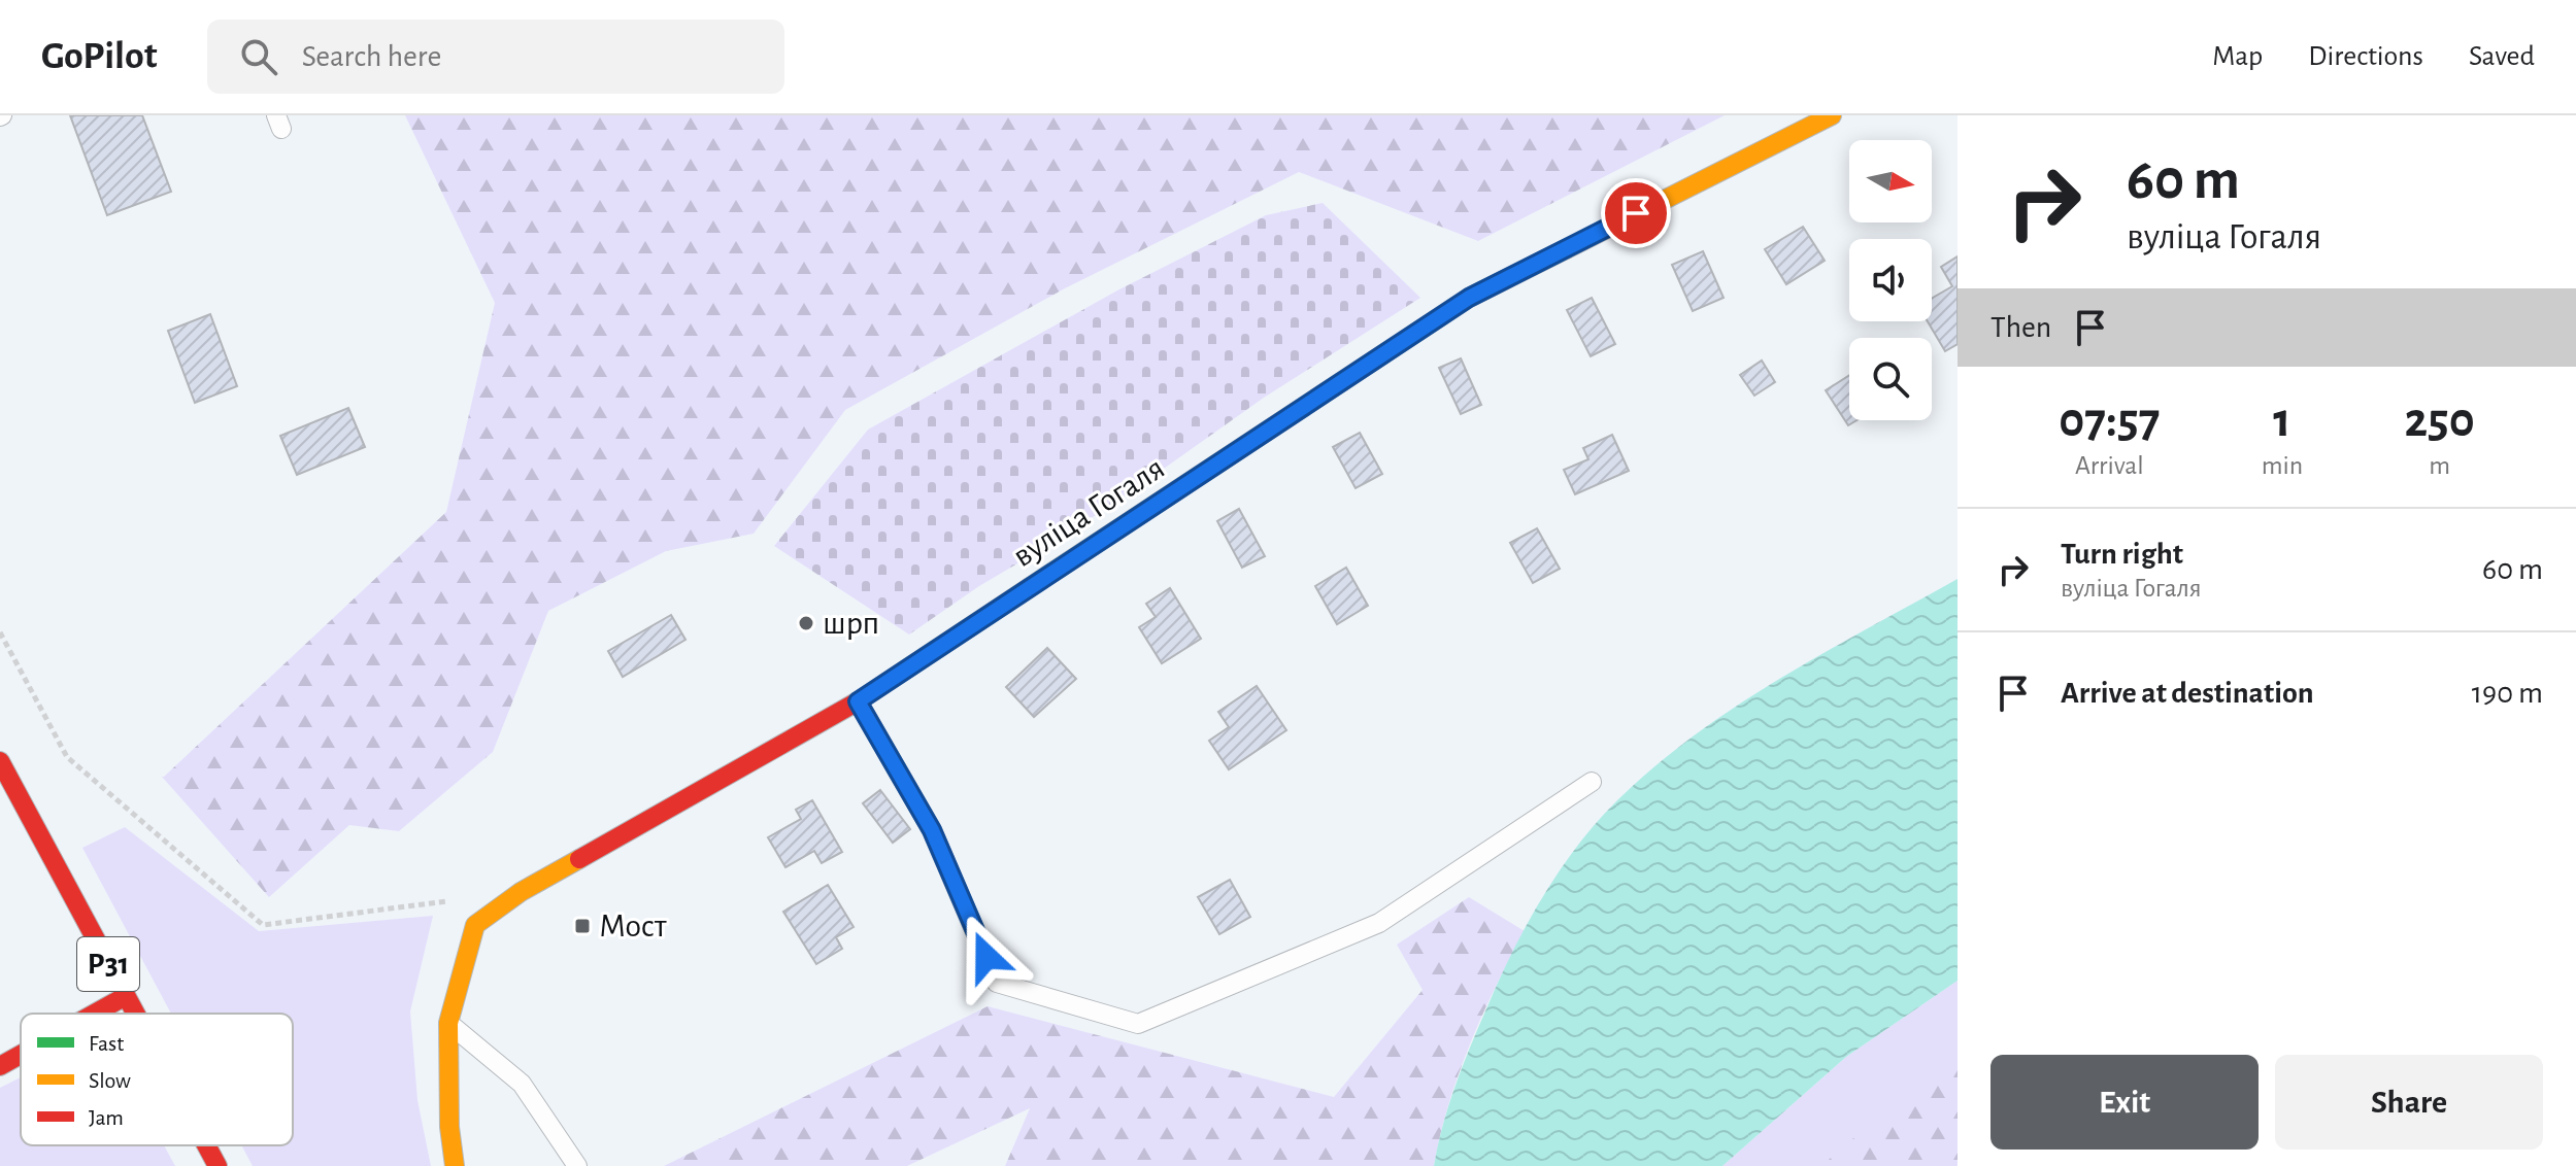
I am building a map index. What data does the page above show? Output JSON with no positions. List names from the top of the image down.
{
  "streets": {
    "street": ["вуліца Гогаля", "Р31"]
  },
  "places": {
    "other": ["шрп"],
    "transit": ["Мост"]
  },
  "legend": ["Fast", "Slow", "Jam"],
  "north": "right",
  "page": {
    "header": "GoPilot",
    "search": "Search here",
    "nav": ["Map", "Directions", "Saved"],
    "turn": ["60 m", "вуліца Гогаля"],
    "then": "Then",
    "eta": [
      "07:57",
      "Arrival",
      "1",
      "min",
      "250",
      "m"
    ],
    "list": [
      {
        "name": "Turn right",
        "note": "вуліца Гогаля",
        "value": "60 m"
      },
      {
        "name": "Arrive at destination",
        "value": "190 m"
      }
    ],
    "buttons": ["Exit", "Share"]
  }
}
